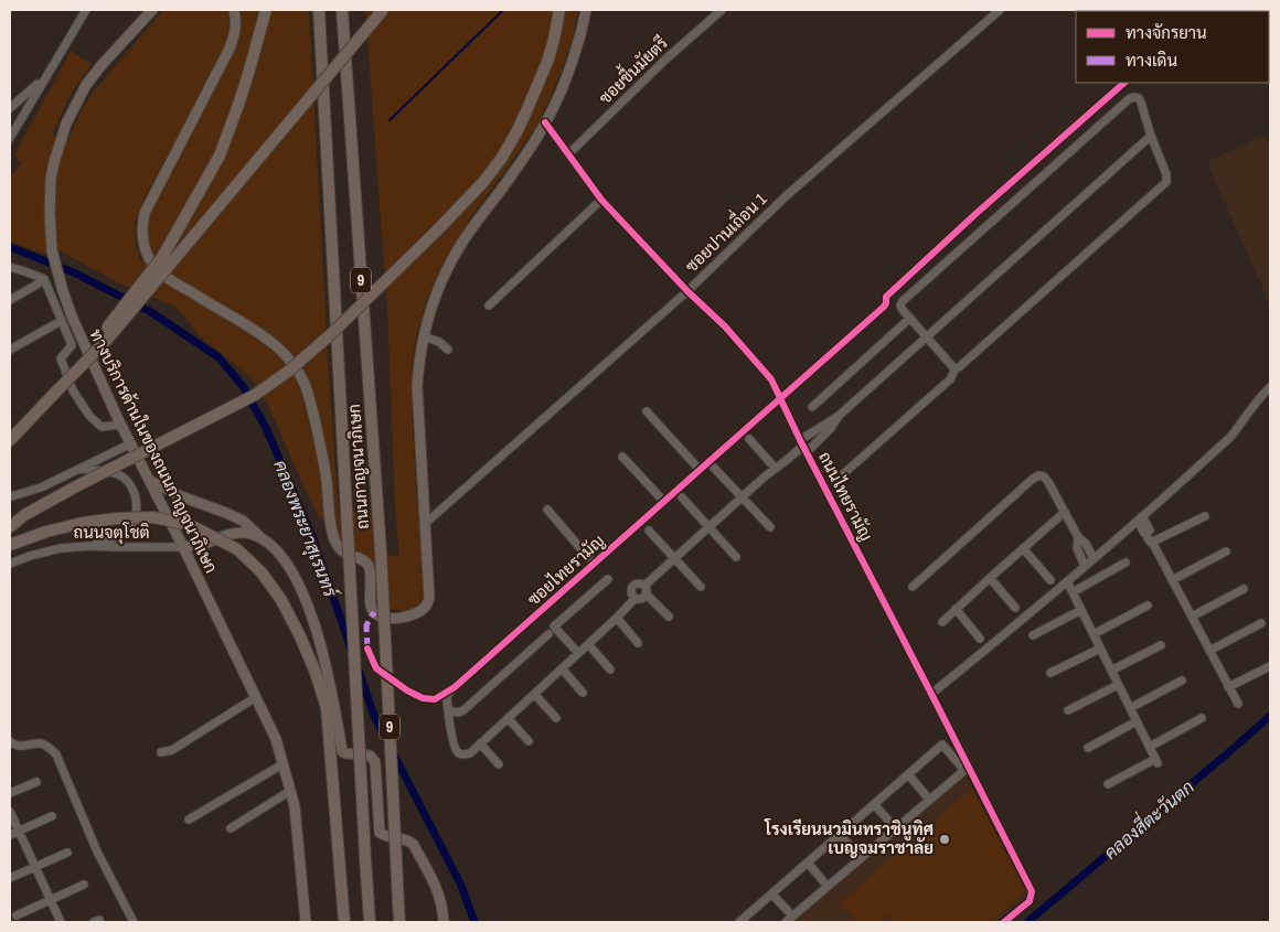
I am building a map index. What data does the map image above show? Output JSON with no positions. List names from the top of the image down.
{
  "streets": {
    "highway": ["9", "ถนนกาญจนาภิเษก"],
    "main road": ["ทางบริการด้านในของถนนกาญจนาภิเษก"],
    "street": [
      "ซอยชื้นมัยตรี",
      "ซอยปานเถื่อน 1",
      "ถนนไทยรามัญ",
      "ถนนจตุโชติ",
      "ซอยไทยรามัญ"
    ]
  },
  "crossings": [
    ["ซอยชื้นมัยตรี", "ถนนไทยรามัญ"],
    ["ซอยปานเถื่อน 1", "ถนนไทยรามัญ"],
    ["ทางบริการด้านในของถนนกาญจนาภิเษก", "ถนนจตุโชติ"],
    ["ถนนไทยรามัญ", "ซอยไทยรามัญ"]
  ],
  "water": ["คลองพระยาสุเรนทร์", "คลองสี่ตะวันตก"],
  "places": ["โรงเรียนนวมินทราชินูทิศ เบญจมราชาลัย"],
  "legend": ["ทางจักรยาน", "ทางเดิน"]
}
